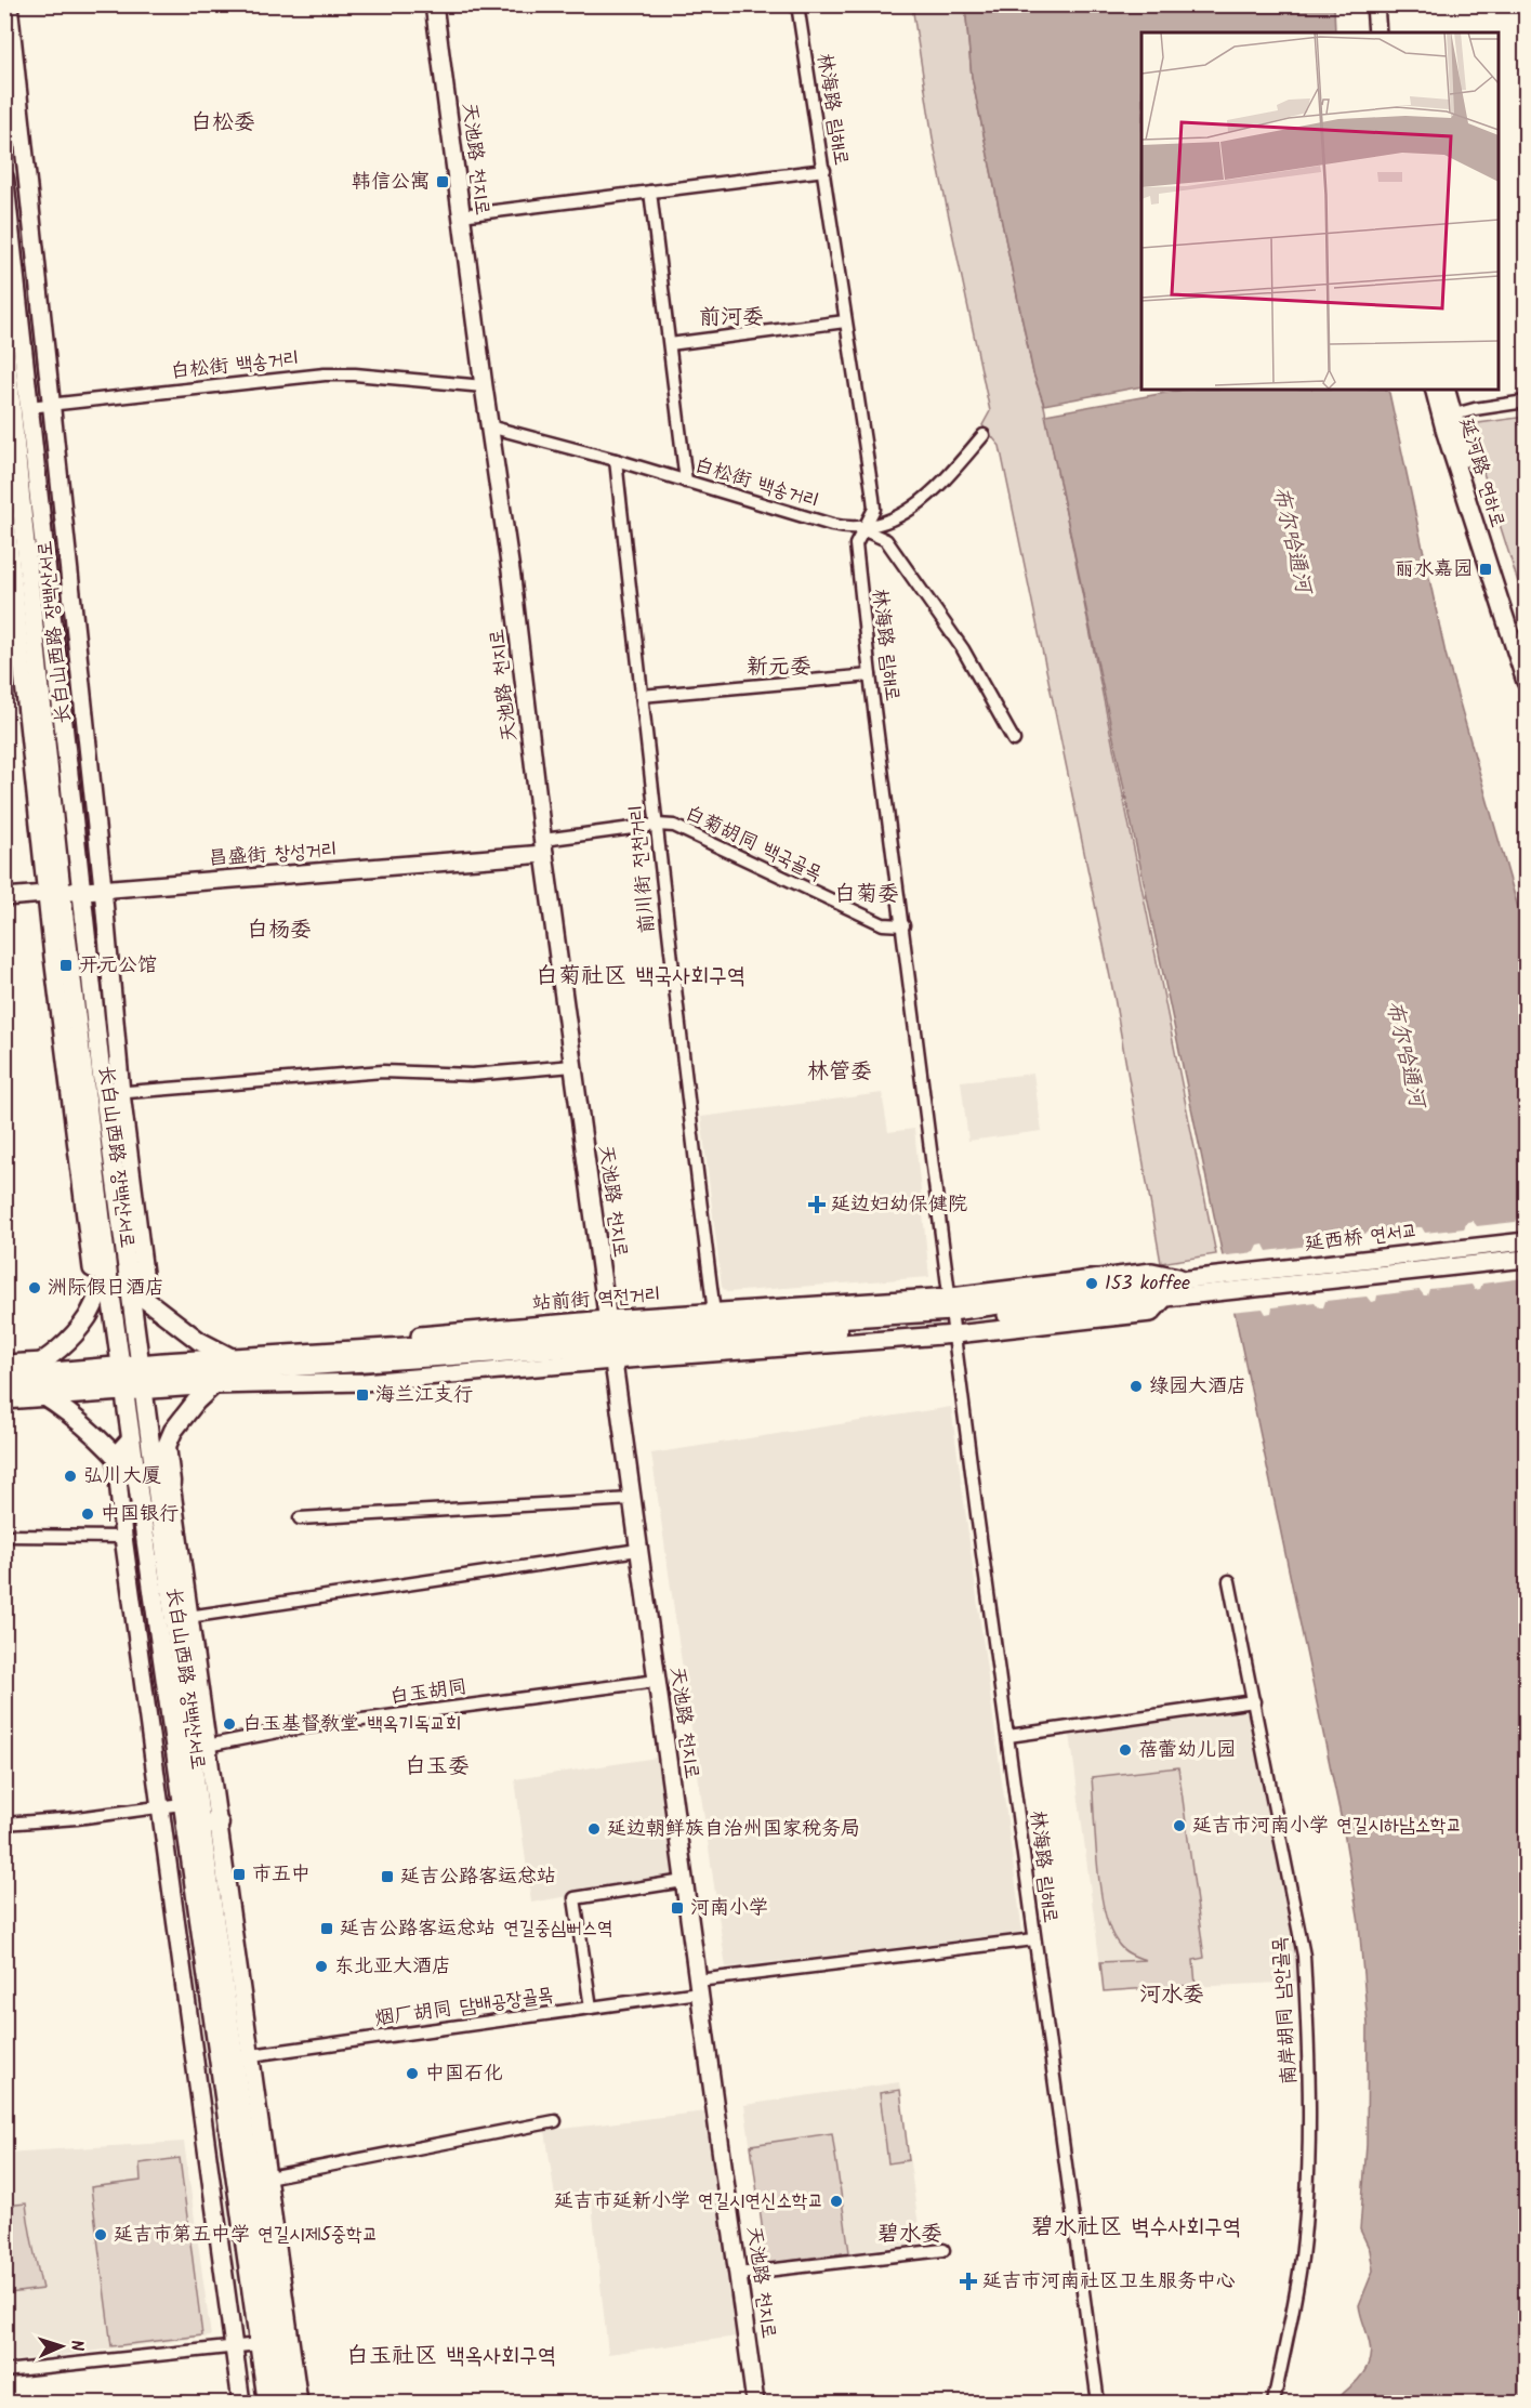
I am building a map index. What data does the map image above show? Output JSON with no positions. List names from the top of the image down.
{
  "streets": {
    "main road": ["长白山西路 장백산서로"],
    "street": [
      "林海路 림해로",
      "天池路 천지로",
      "白松街 백송거리",
      "延河路 연하로",
      "白菊胡同 백국골목",
      "昌盛街 창성거리",
      "前川街 전천거리",
      "延西桥 연서교",
      "站前街 역전거리",
      "白玉胡同",
      "烟厂胡同 담배공장골목",
      "南岸胡同 남안골목"
    ]
  },
  "crossings": [
    ["林海路 림해로", "白松街 백송거리"],
    ["林海路 림해로", "白菊胡同 백국골목"],
    ["林海路 림해로", "站前街 역전거리"],
    ["林海路 림해로", "烟厂胡同 담배공장골목"],
    ["天池路 천지로", "白松街 백송거리"],
    ["天池路 천지로", "白菊胡同 백국골목"],
    ["天池路 천지로", "昌盛街 창성거리"],
    ["天池路 천지로", "站前街 역전거리"],
    ["天池路 천지로", "白玉胡同"],
    ["天池路 천지로", "烟厂胡同 담배공장골목"],
    ["白松街 백송거리", "长白山西路 장백산서로"],
    ["白松街 백송거리", "前川街 전천거리"],
    ["长白山西路 장백산서로", "昌盛街 창성거리"],
    ["长白山西路 장백산서로", "站前街 역전거리"],
    ["长白山西路 장백산서로", "烟厂胡同 담배공장골목"],
    ["白菊胡同 백국골목", "昌盛街 창성거리"],
    ["白菊胡同 백국골목", "前川街 전천거리"],
    ["前川街 전천거리", "站前街 역전거리"],
    ["延西桥 연서교", "站前街 역전거리"]
  ],
  "districts": [
    "白松委",
    "前河委",
    "新元委",
    "白菊委",
    "白杨委",
    "白菊社区 백국사회구역",
    "林管委",
    "白玉委",
    "河水委",
    "碧水社区 벽수사회구역",
    "碧水委",
    "白玉社区 백옥사회구역"
  ],
  "water": ["布尔哈通河"],
  "places": {
    "transit": [
      "韩信公寓",
      "丽水嘉园",
      "开元公馆",
      "海兰江支行",
      "市五中",
      "延吉公路客运总站",
      "河南小学",
      "延吉公路客运总站 연길중심뻐스역"
    ],
    "health": ["延边妇幼保健院", "延吉市河南社区卫生服务中心"],
    "other": [
      "153 koffee",
      "洲际假日酒店",
      "绿园大酒店",
      "弘川大厦",
      "中国银行",
      "白玉基督教堂 백옥기독교회",
      "蓓蕾幼儿园",
      "延吉市河南小学 연길시하남소학교",
      "延边朝鲜族自治州国家税务局",
      "东北亚大酒店",
      "中国石化",
      "延吉市延新小学 연길시연신소학교",
      "延吉市第五中学 연길시제5중학교"
    ]
  },
  "north": "right"
}
